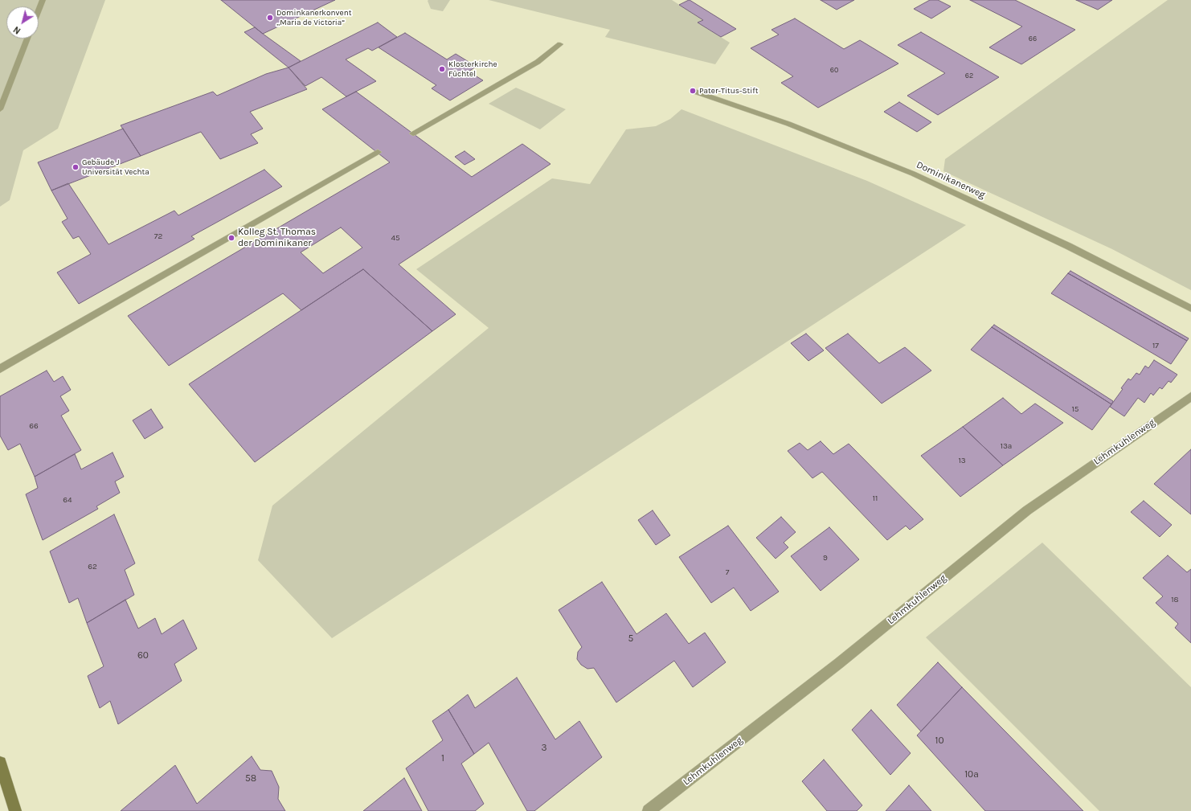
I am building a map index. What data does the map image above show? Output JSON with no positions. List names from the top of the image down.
{
  "streets": {
    "street": ["Dominikanerweg", "Lehmkuhlenweg"]
  },
  "places": [
    "Dominkanerkonvent „Maria de Victoria“",
    "Klosterkirche Füchtel",
    "Pater-Titus-Stift",
    "Gebäude J Universität Vechta",
    "Kolleg St. Thomas der Dominikaner"
  ],
  "house_numbers": [
    "66",
    "60",
    "62",
    "72",
    "45",
    "17",
    "15",
    "66",
    "13a",
    "13",
    "11",
    "64",
    "9",
    "62",
    "7",
    "18",
    "5",
    "60",
    "10",
    "3",
    "1",
    "10a",
    "58"
  ],
  "north": "bottom left"
}
